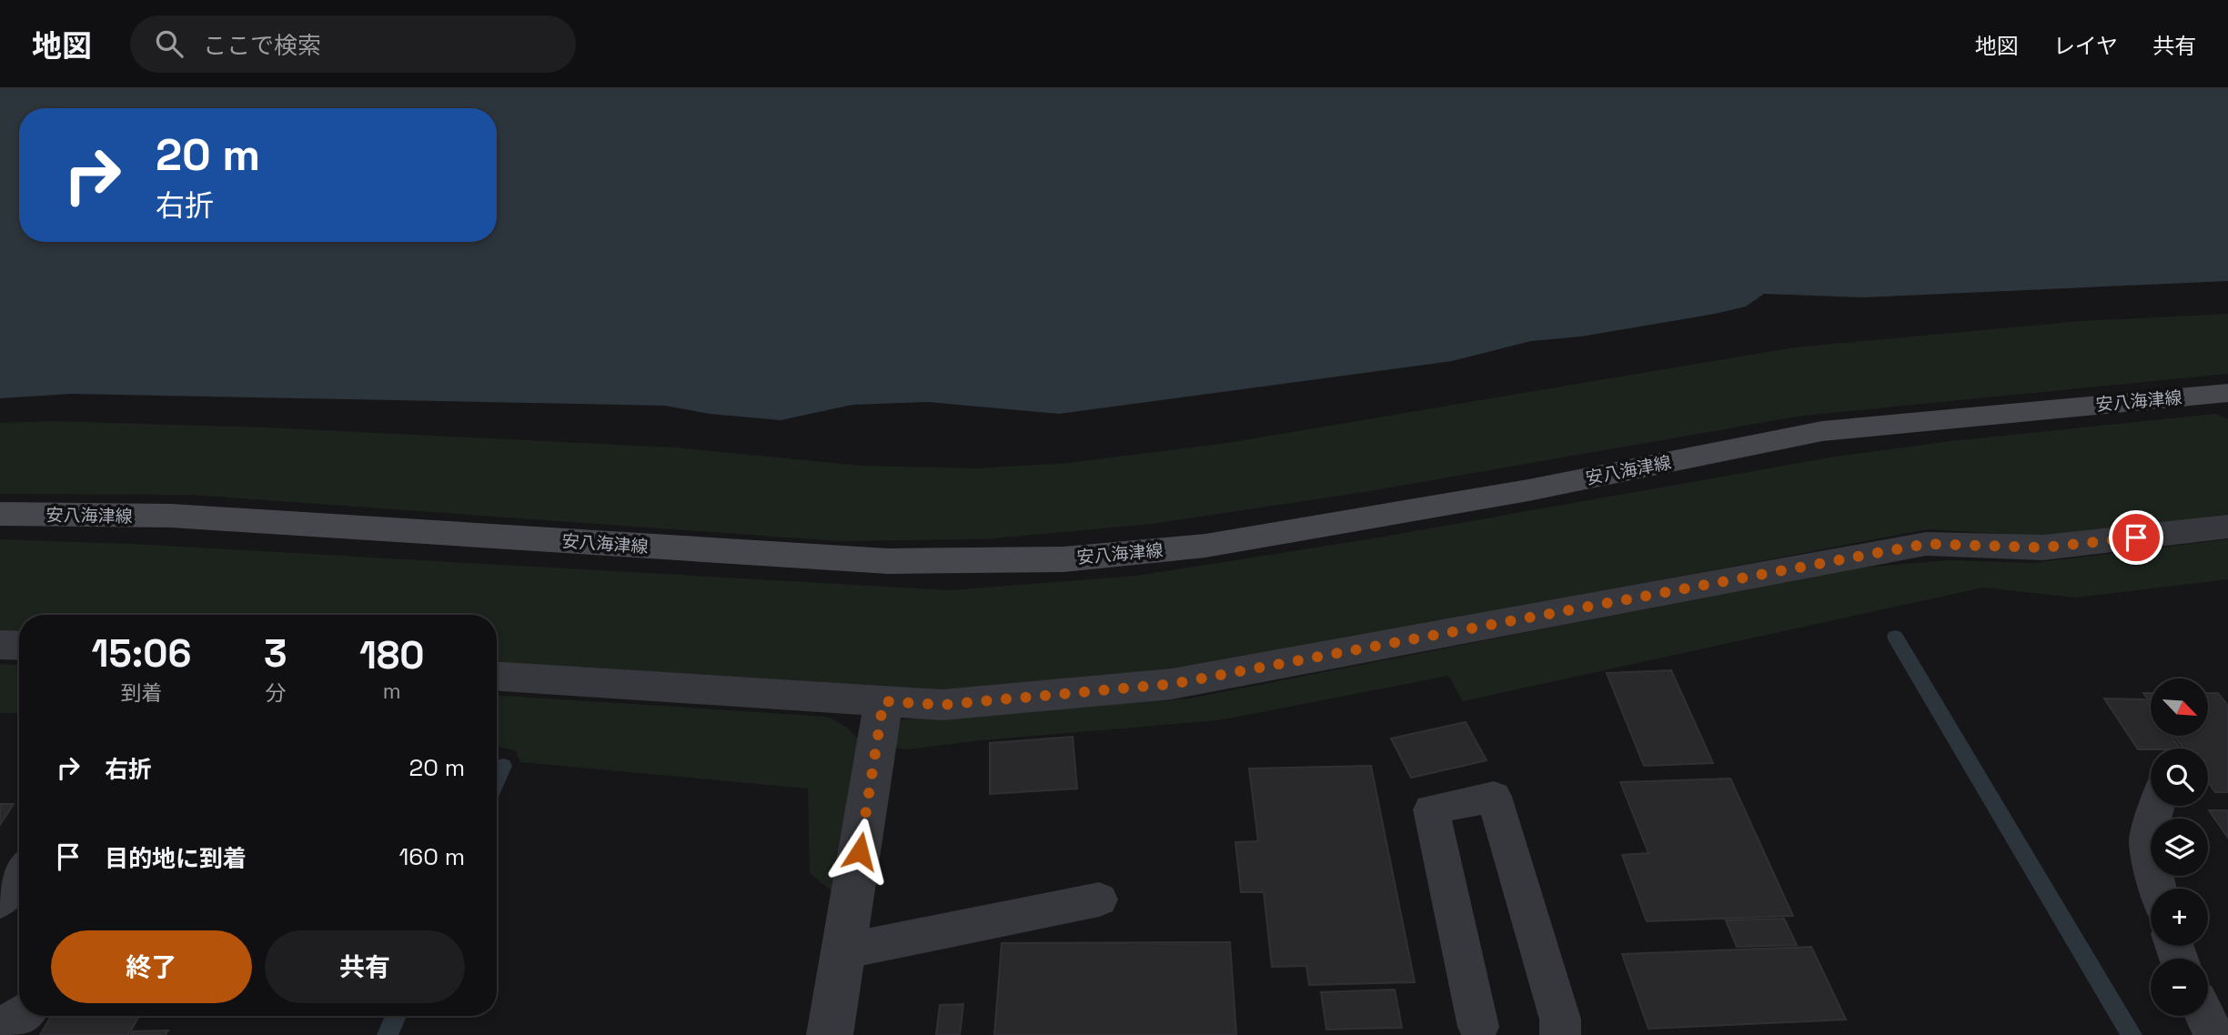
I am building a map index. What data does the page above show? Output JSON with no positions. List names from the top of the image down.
{
  "streets": {
    "main road": ["安八海津線"]
  },
  "north": "bottom right",
  "page": {
    "header": "地図",
    "search": "ここで検索",
    "nav": ["地図", "レイヤ", "共有"],
    "turn": ["20 m", "右折"],
    "eta": [
      "15:06",
      "到着",
      "3",
      "分",
      "180",
      "m"
    ],
    "map_buttons": ["+", "−"],
    "list": [
      {
        "name": "右折",
        "value": "20 m"
      },
      {
        "name": "目的地に到着",
        "value": "160 m"
      }
    ],
    "buttons": ["終了", "共有"]
  }
}
